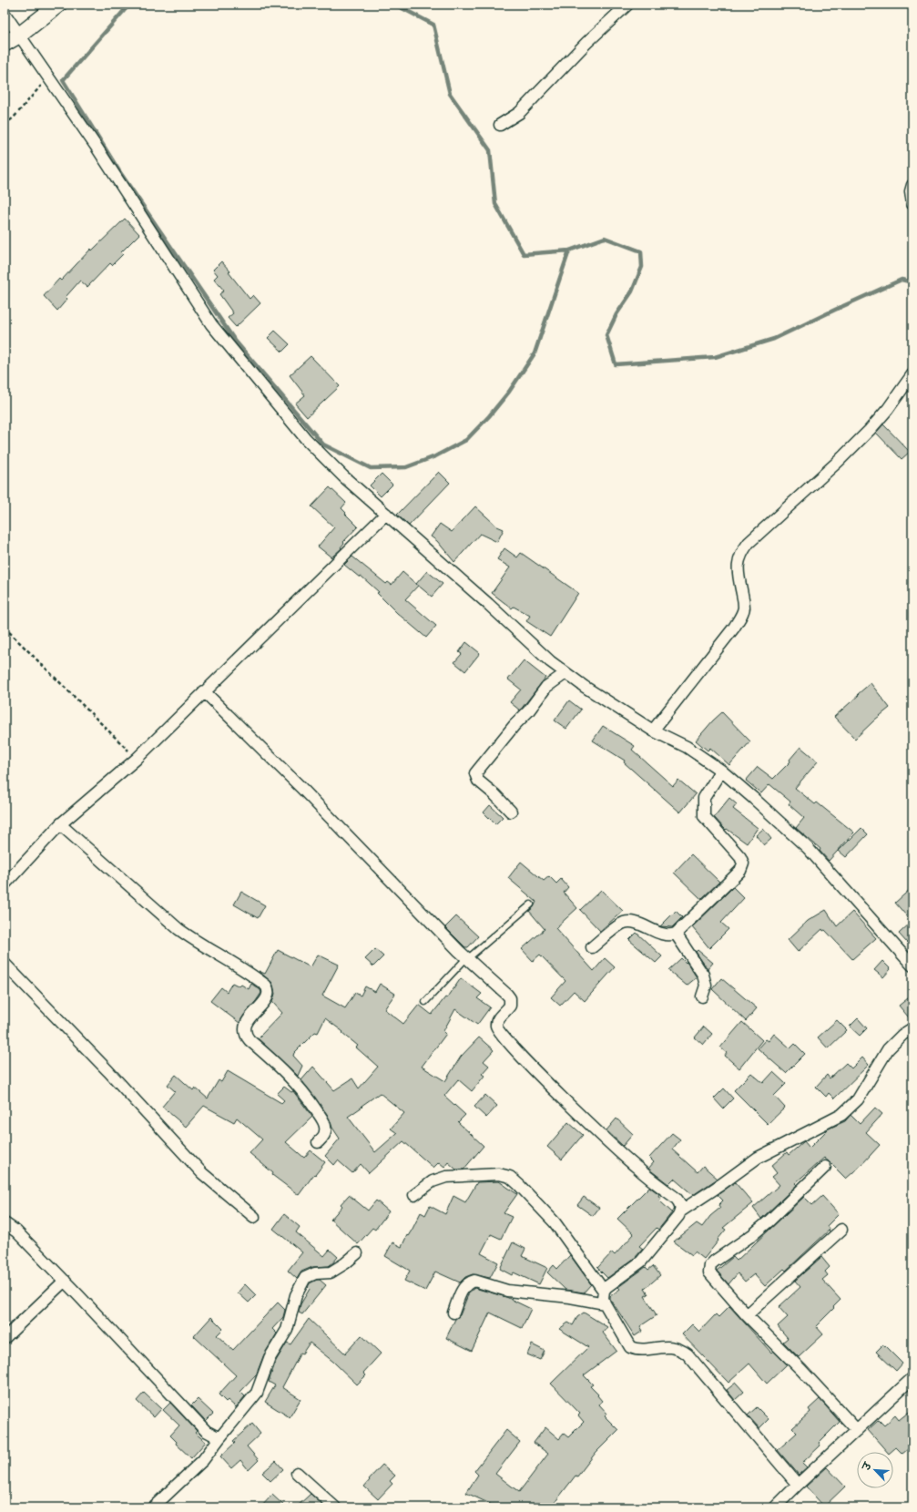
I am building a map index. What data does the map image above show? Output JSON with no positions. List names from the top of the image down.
{
  "north": "top left"
}
